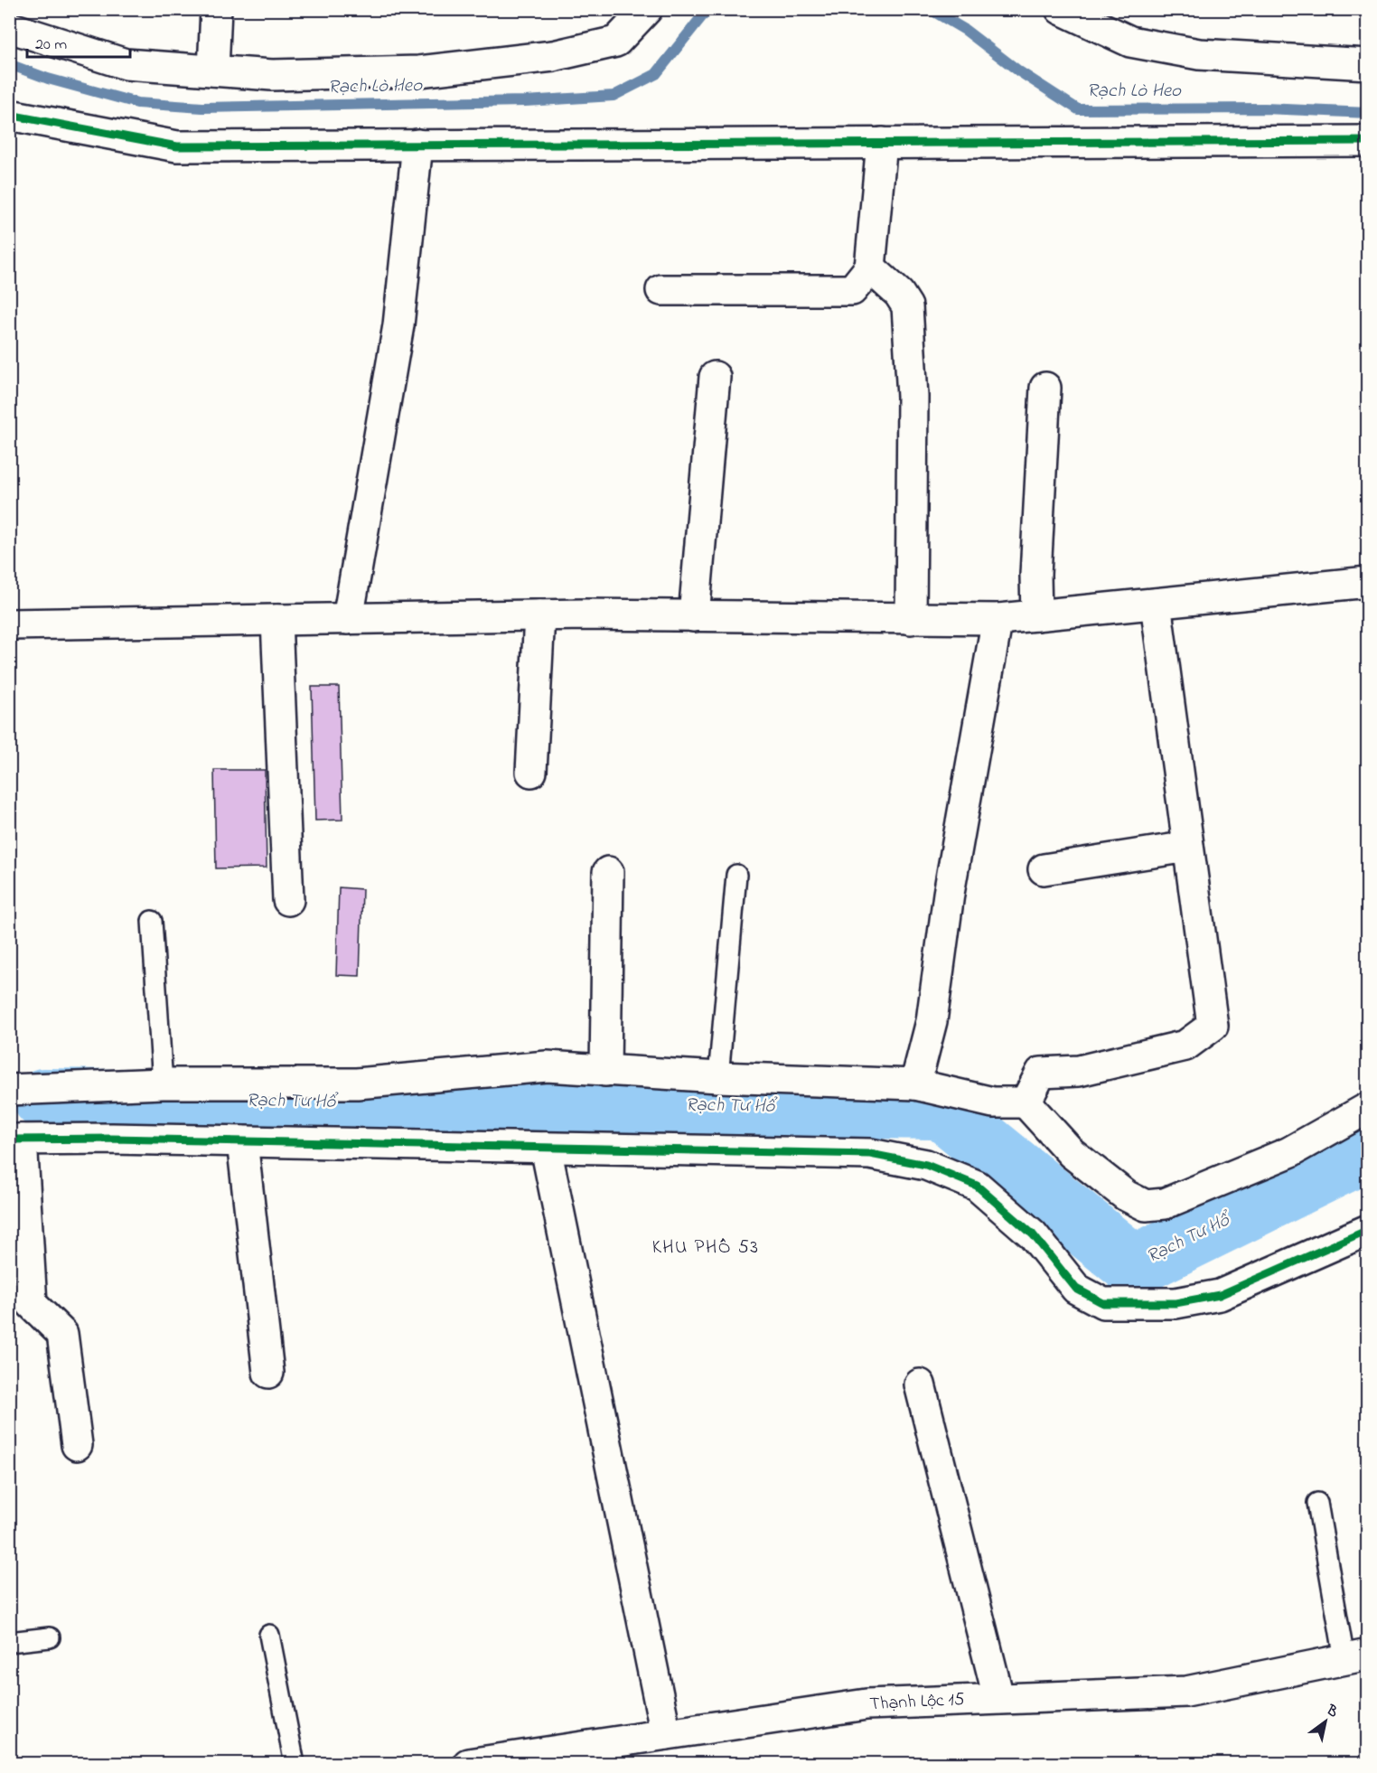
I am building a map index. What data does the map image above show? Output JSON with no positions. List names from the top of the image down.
{
  "streets": {
    "street": ["Thạnh Lộc 15"]
  },
  "districts": ["KHU PHỐ 53"],
  "water": ["Rạch Lò Heo", "Rạch Tư Hổ"],
  "scale_bar": "20 m",
  "north": "top right"
}
